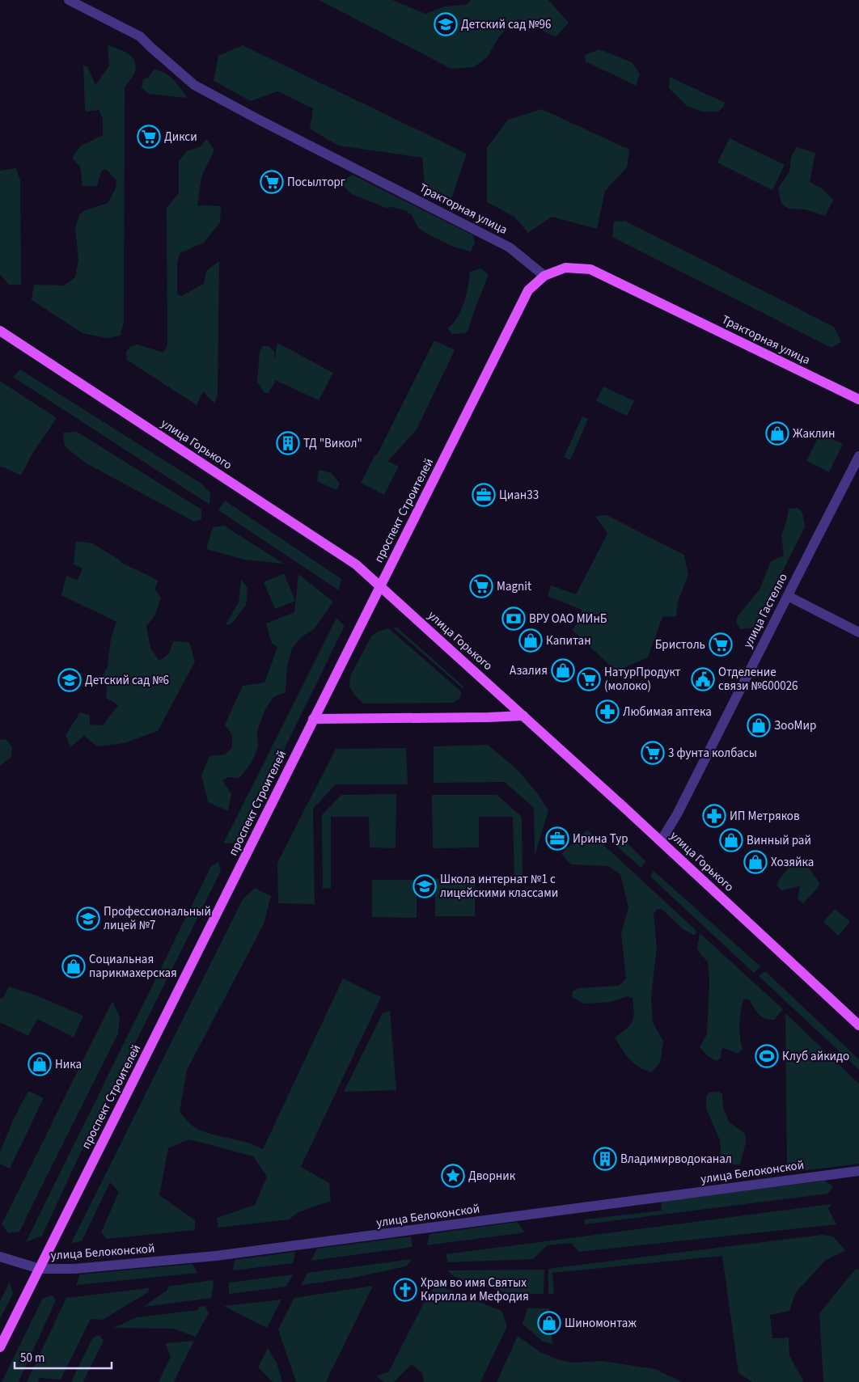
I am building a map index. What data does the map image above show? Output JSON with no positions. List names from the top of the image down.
{
  "streets": {
    "main road": ["Тракторная улица", "улица Горького", "проспект Строителей"],
    "street": ["улица Гастелло", "улица Белоконской"]
  },
  "crossings": [
    ["Тракторная улица", "проспект Строителей"],
    ["улица Горького", "проспект Строителей"],
    ["улица Горького", "улица Гастелло"],
    ["проспект Строителей", "улица Белоконской"]
  ],
  "places": {
    "school or university": [
      "Детский сад №96",
      "Детский сад №6",
      "Школа интернат №1 с лицейскими классами",
      "Профессиональный лицей №7"
    ],
    "supermarket": [
      "Дикси",
      "Посылторг",
      "Magnit",
      "Бристоль",
      "НатурПродукт (молоко)",
      "3 фунта колбасы"
    ],
    "shop": [
      "Жаклин",
      "Капитан",
      "Азалия",
      "ЗооМир",
      "Винный рай",
      "Хозяйка",
      "Социальная парикмахерская",
      "Ника",
      "Шиномонтаж"
    ],
    "building": ["ТД \"Викол\"", "Владимирводоканал"],
    "office": ["Циан33", "Ирина Тур"],
    "bank": ["ВРУ ОАО МИнБ"],
    "public building": ["Отделение связи №600026"],
    "pharmacy": ["Любимая аптека", "ИП Метряков"],
    "sports": ["Клуб айкидо"],
    "place": ["Дворник"],
    "church": ["Храм во имя Святых Кирилла и Мефодия"]
  },
  "scale_bar": "50 m"
}
